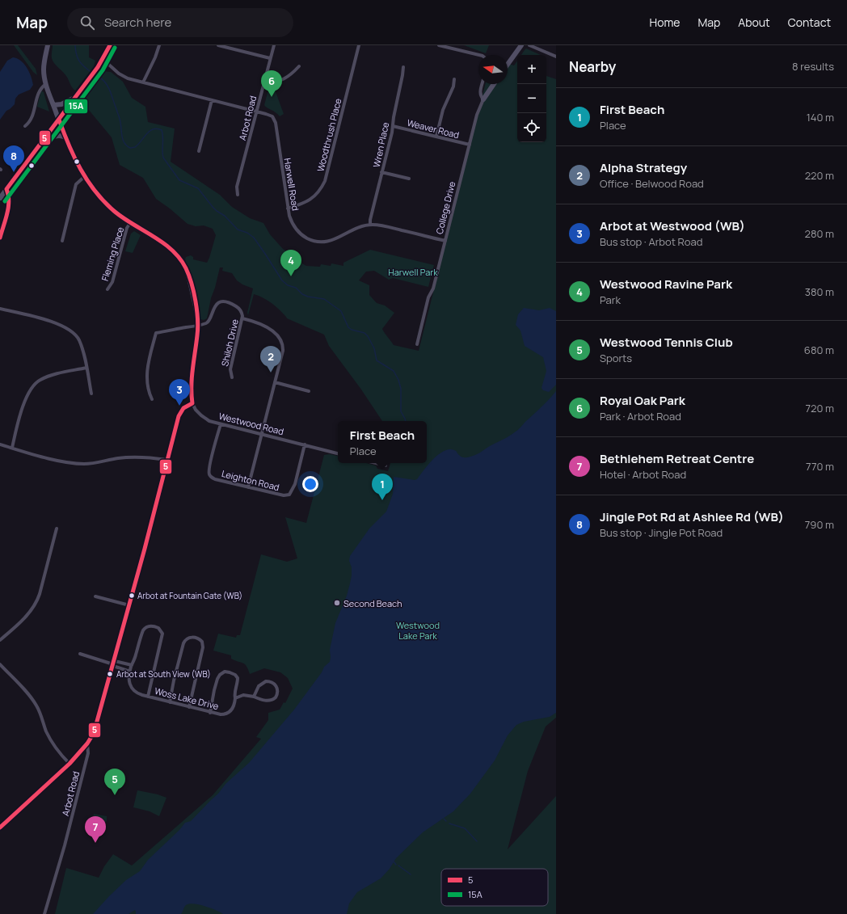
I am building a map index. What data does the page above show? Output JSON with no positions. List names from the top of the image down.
{
  "streets": {
    "street": [
      "Arbot Road",
      "Weaver Road",
      "Woodthrush Place",
      "Wren Place",
      "Harwell Road",
      "College Drive",
      "Fleming Place",
      "Shiloh Drive",
      "Westwood Road",
      "Leighton Road",
      "Woss Lake Drive"
    ]
  },
  "crossings": [
    ["Arbot Road", "Harwell Road"],
    ["Arbot Road", "Westwood Road"],
    ["Weaver Road", "Wren Place"],
    ["Weaver Road", "College Drive"],
    ["Woodthrush Place", "Harwell Road"],
    ["Wren Place", "Harwell Road"],
    ["Harwell Road", "College Drive"],
    ["Westwood Road", "Leighton Road"]
  ],
  "parks": ["Harwell Park", "Westwood Lake Park"],
  "places": ["Arbot at Fountain Gate (WB)", "Second Beach", "Arbot at South View (WB)"],
  "lines": ["transit line 5", "transit line 15A"],
  "legend": ["5", "15A"],
  "north": "left",
  "page": {
    "header": "Map",
    "search": "Search here",
    "nav": [
      "Home",
      "Map",
      "About",
      "Contact"
    ],
    "heading": ["Nearby", "8 results"],
    "map_buttons": ["+", "−"],
    "pins": [
      "6",
      "8",
      "4",
      "2",
      "3",
      "1",
      "5",
      "7"
    ],
    "list": [
      {
        "mark": "1",
        "name": "First Beach",
        "note": "Place",
        "value": "140 m"
      },
      {
        "mark": "2",
        "name": "Alpha Strategy",
        "note": "Office · Belwood Road",
        "value": "220 m"
      },
      {
        "mark": "3",
        "name": "Arbot at Westwood (WB)",
        "note": "Bus stop · Arbot Road",
        "value": "280 m"
      },
      {
        "mark": "4",
        "name": "Westwood Ravine Park",
        "note": "Park",
        "value": "380 m"
      },
      {
        "mark": "5",
        "name": "Westwood Tennis Club",
        "note": "Sports",
        "value": "680 m"
      },
      {
        "mark": "6",
        "name": "Royal Oak Park",
        "note": "Park · Arbot Road",
        "value": "720 m"
      },
      {
        "mark": "7",
        "name": "Bethlehem Retreat Centre",
        "note": "Hotel · Arbot Road",
        "value": "770 m"
      },
      {
        "mark": "8",
        "name": "Jingle Pot Rd at Ashlee Rd (WB)",
        "note": "Bus stop · Jingle Pot Road",
        "value": "790 m"
      }
    ],
    "popup": ["First Beach", "Place"]
  }
}
